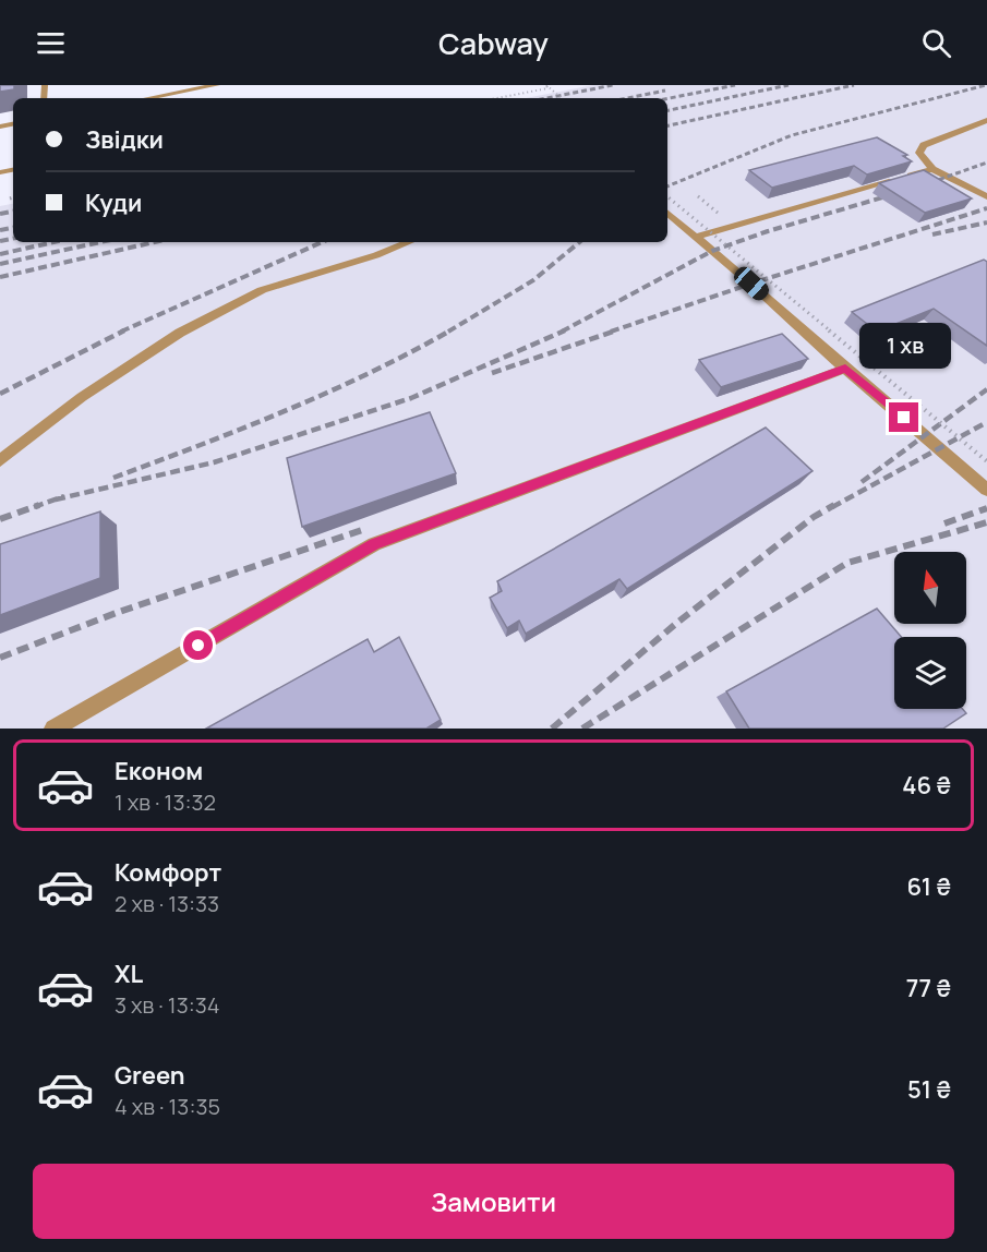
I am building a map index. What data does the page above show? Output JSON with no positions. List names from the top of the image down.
{
  "north": "top",
  "page": {
    "header": "Cabway",
    "banner": ["Звідки", "Куди"],
    "bubble": "1 хв",
    "list": [
      {
        "name": "Економ",
        "note": "1 хв · 13:32",
        "value": "46 ₴"
      },
      {
        "name": "Комфорт",
        "note": "2 хв · 13:33",
        "value": "61 ₴"
      },
      {
        "name": "XL",
        "note": "3 хв · 13:34",
        "value": "77 ₴"
      },
      {
        "name": "Green",
        "note": "4 хв · 13:35",
        "value": "51 ₴"
      }
    ],
    "buttons": "Замовити"
  }
}
